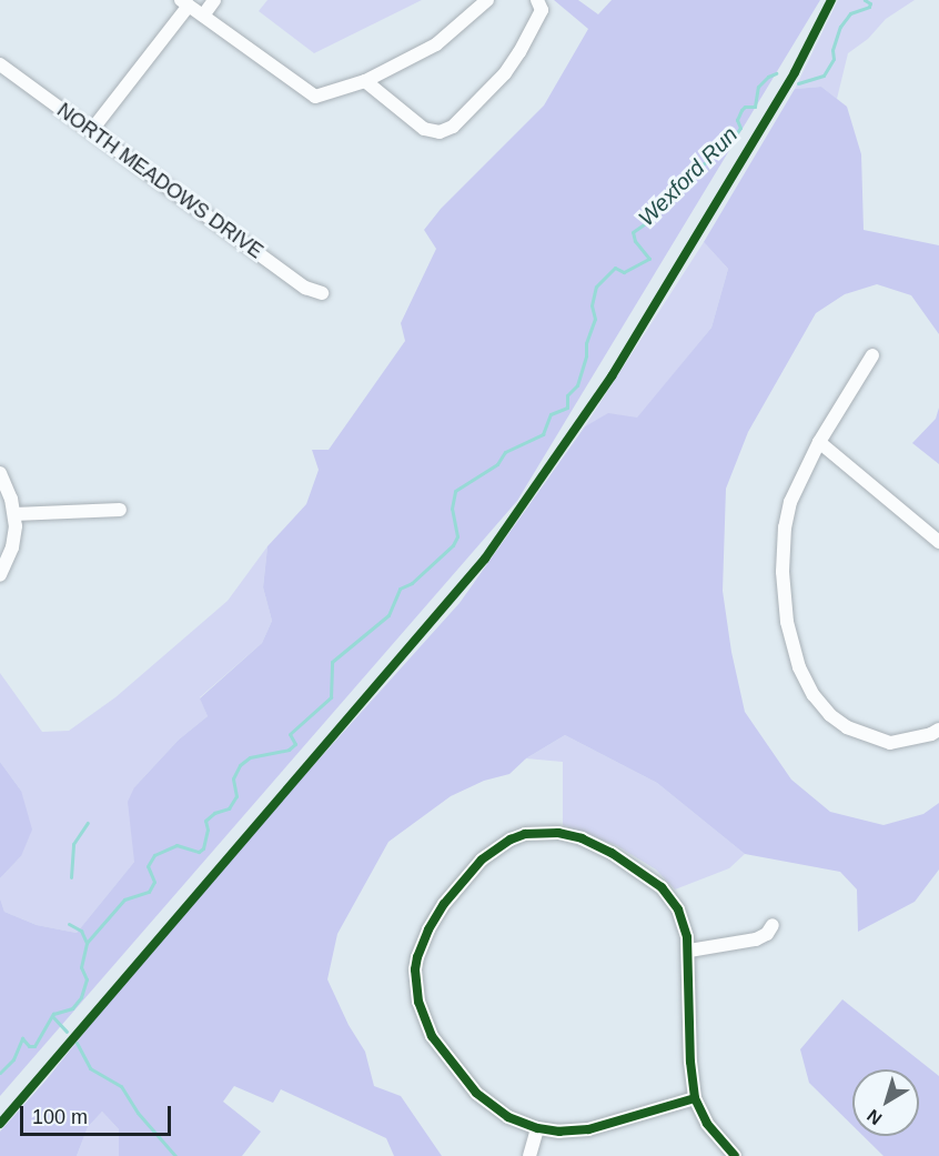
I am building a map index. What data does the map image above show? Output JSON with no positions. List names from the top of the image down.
{
  "streets": {
    "street": ["NORTH MEADOWS DRIVE"]
  },
  "water": ["Wexford Run"],
  "scale_bar": "100 m",
  "north": "bottom left"
}
